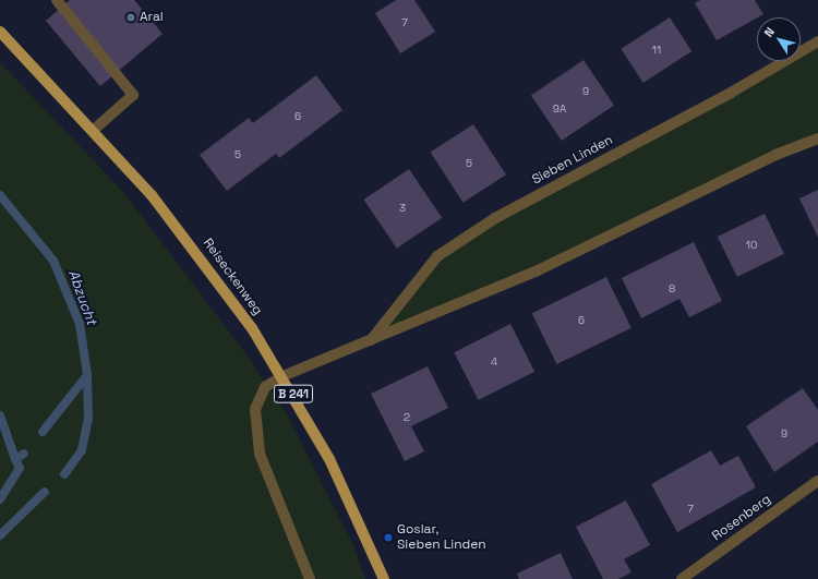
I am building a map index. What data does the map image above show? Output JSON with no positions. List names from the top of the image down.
{
  "streets": {
    "main road": ["Reiseckenweg", "B 241"],
    "street": ["Sieben Linden", "Rosenberg"]
  },
  "water": ["Abzucht"],
  "places": ["Aral", "Goslar, Sieben Linden"],
  "house_numbers": [
    "7",
    "11",
    "9",
    "9A",
    "6",
    "5",
    "5",
    "3",
    "10",
    "8",
    "6",
    "4",
    "2",
    "9",
    "7"
  ],
  "north": "top left"
}
